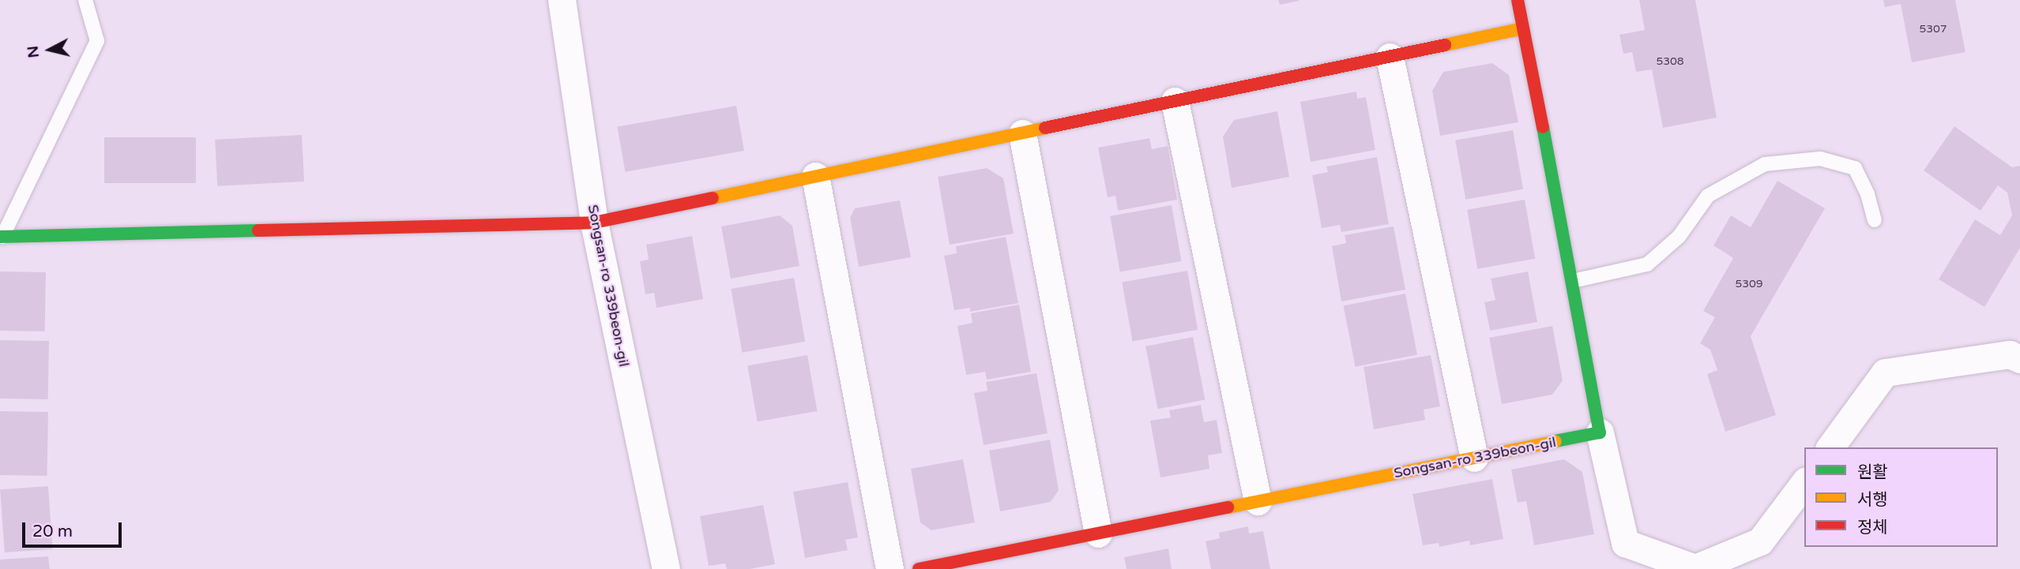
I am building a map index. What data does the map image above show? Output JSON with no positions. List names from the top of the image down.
{
  "streets": {
    "street": ["Songsan-ro 339beon-gil"]
  },
  "house_numbers": ["5307", "5308", "5309"],
  "legend": ["원활", "서행", "정체"],
  "scale_bar": "20 m",
  "north": "left"
}
